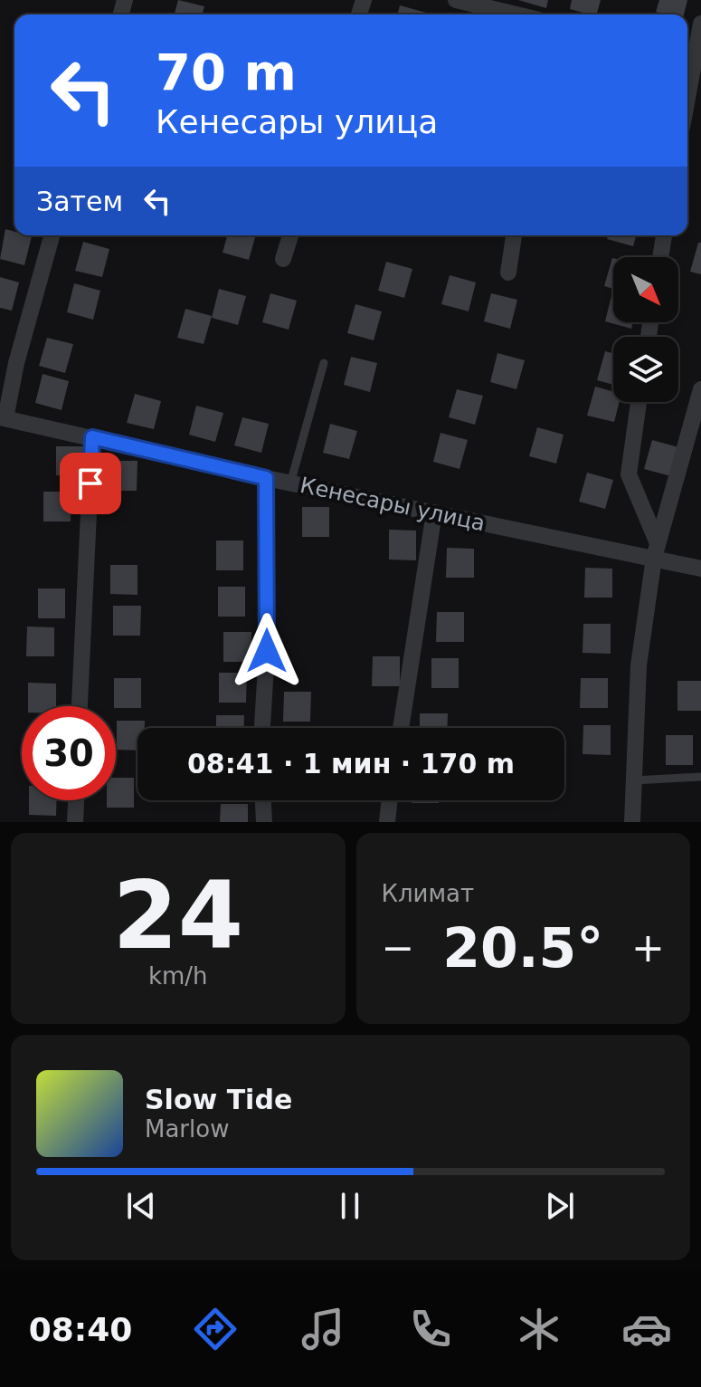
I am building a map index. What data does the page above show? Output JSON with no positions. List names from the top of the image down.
{
  "streets": {
    "street": ["Кенесары улица"]
  },
  "north": "bottom right",
  "page": {
    "turn": ["70 m", "Кенесары улица"],
    "then": "Затем",
    "limit": "30",
    "trip": "08:41 · 1 мин · 170 m",
    "tile": [
      ["24", "km/h"],
      "Климат"
    ],
    "heat": ["−", "20.5°", "+"],
    "song": ["Slow Tide", "Marlow"],
    "tabs": "08:40"
  }
}
